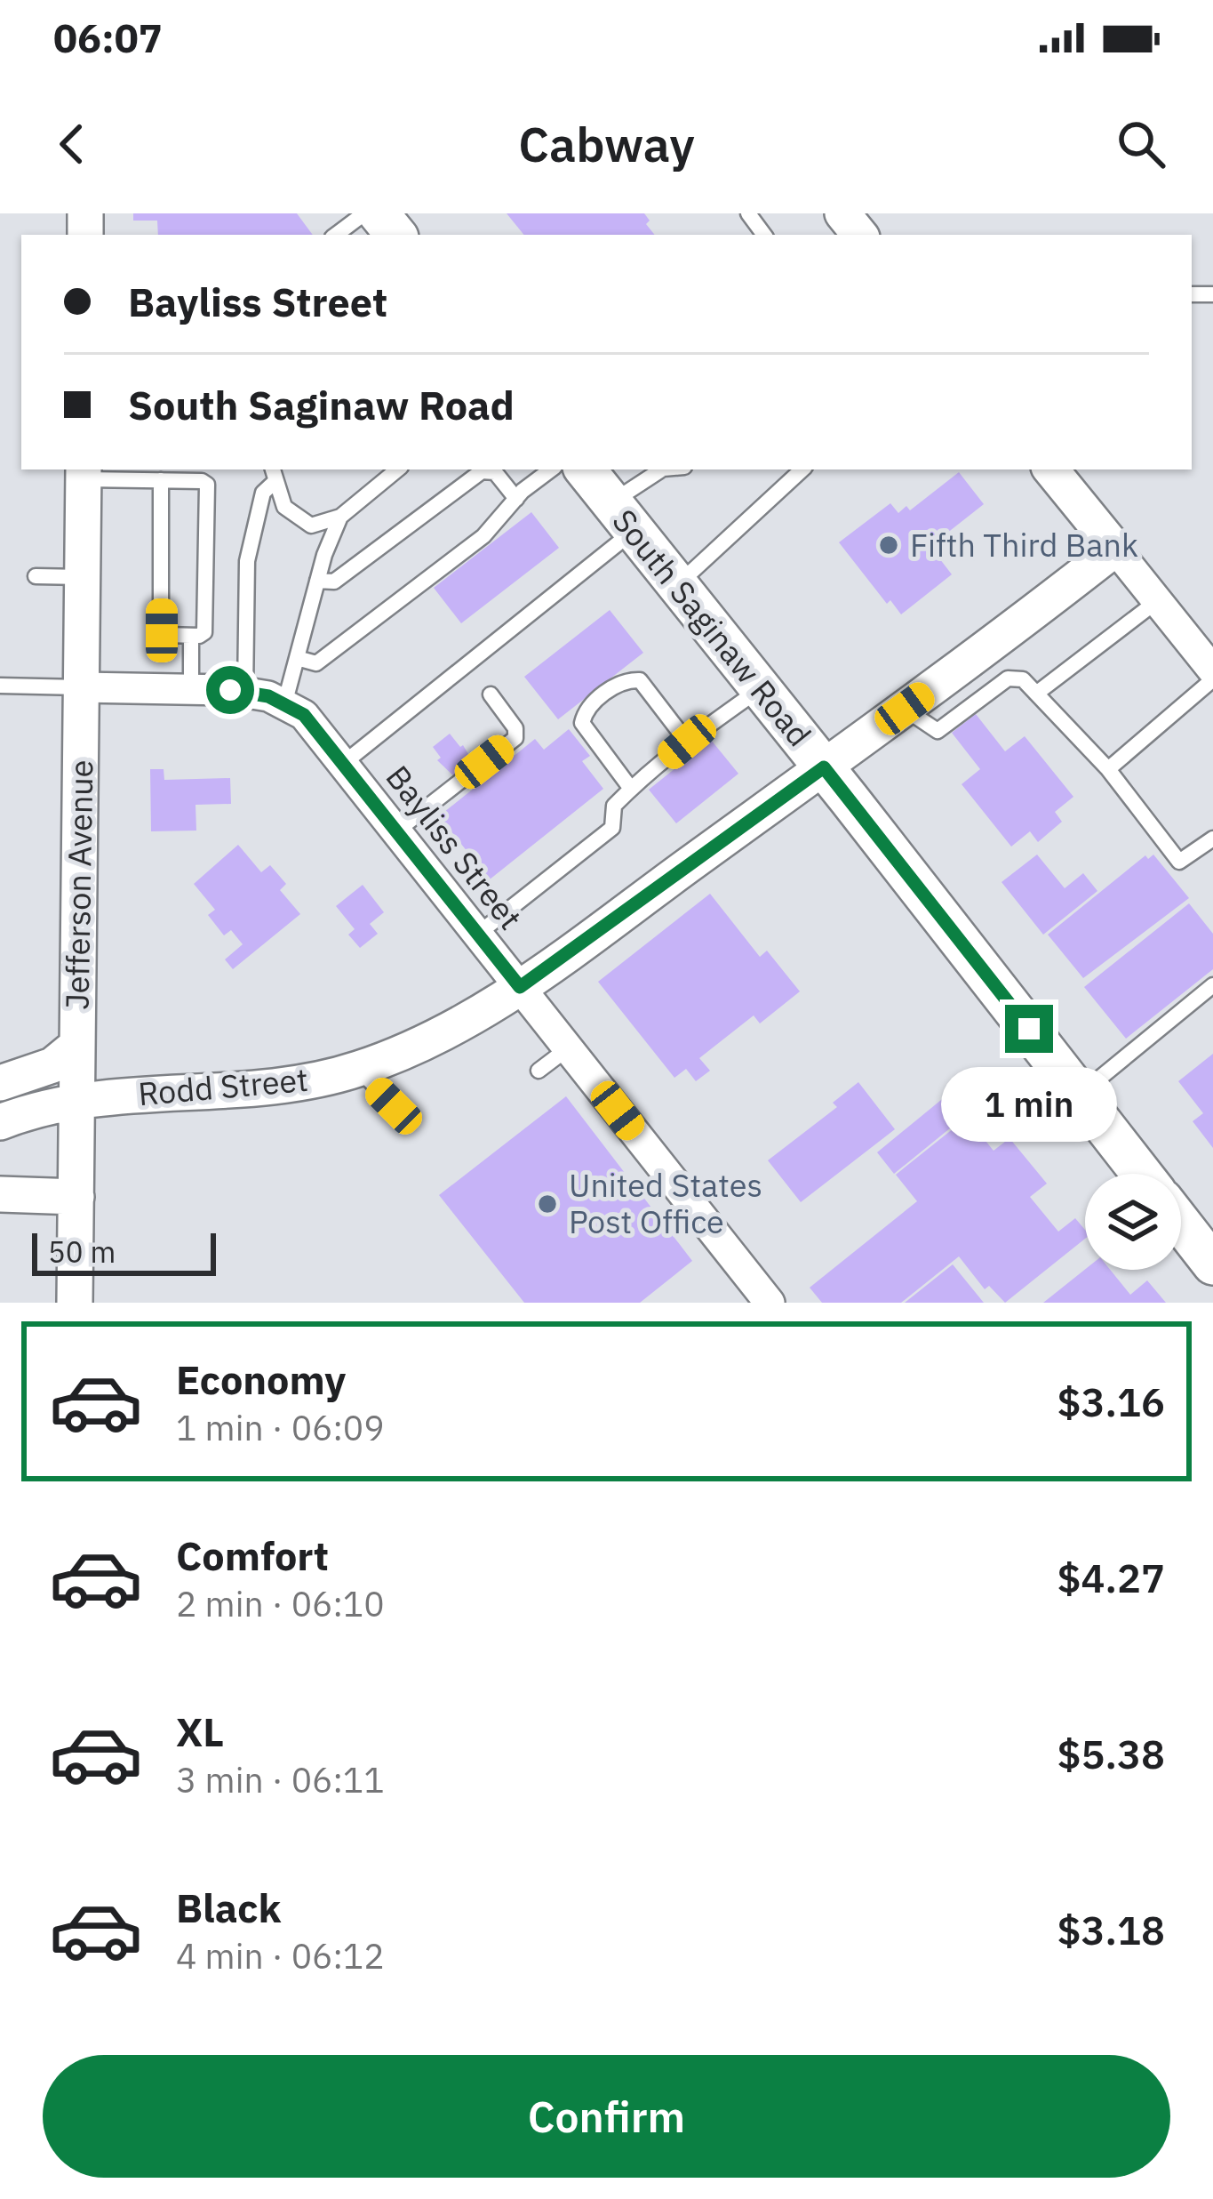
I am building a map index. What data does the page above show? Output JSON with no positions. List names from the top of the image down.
{
  "streets": {
    "main road": ["South Saginaw Road"],
    "street": ["Bayliss Street", "Jefferson Avenue", "Rodd Street"]
  },
  "crossings": [
    ["South Saginaw Road", "Rodd Street"],
    ["Bayliss Street", "Jefferson Avenue"],
    ["Bayliss Street", "Rodd Street"],
    ["Jefferson Avenue", "Rodd Street"]
  ],
  "places": ["Fifth Third Bank", "United States Post Office"],
  "scale_bar": "50 m",
  "page": {
    "status": "06:07",
    "header": "Cabway",
    "banner": ["Bayliss Street", "South Saginaw Road"],
    "bubble": "1 min",
    "scale": "50 m",
    "list": [
      {
        "name": "Economy",
        "note": "1 min · 06:09",
        "value": "$3.16"
      },
      {
        "name": "Comfort",
        "note": "2 min · 06:10",
        "value": "$4.27"
      },
      {
        "name": "XL",
        "note": "3 min · 06:11",
        "value": "$5.38"
      },
      {
        "name": "Black",
        "note": "4 min · 06:12",
        "value": "$3.18"
      }
    ],
    "buttons": "Confirm"
  }
}
